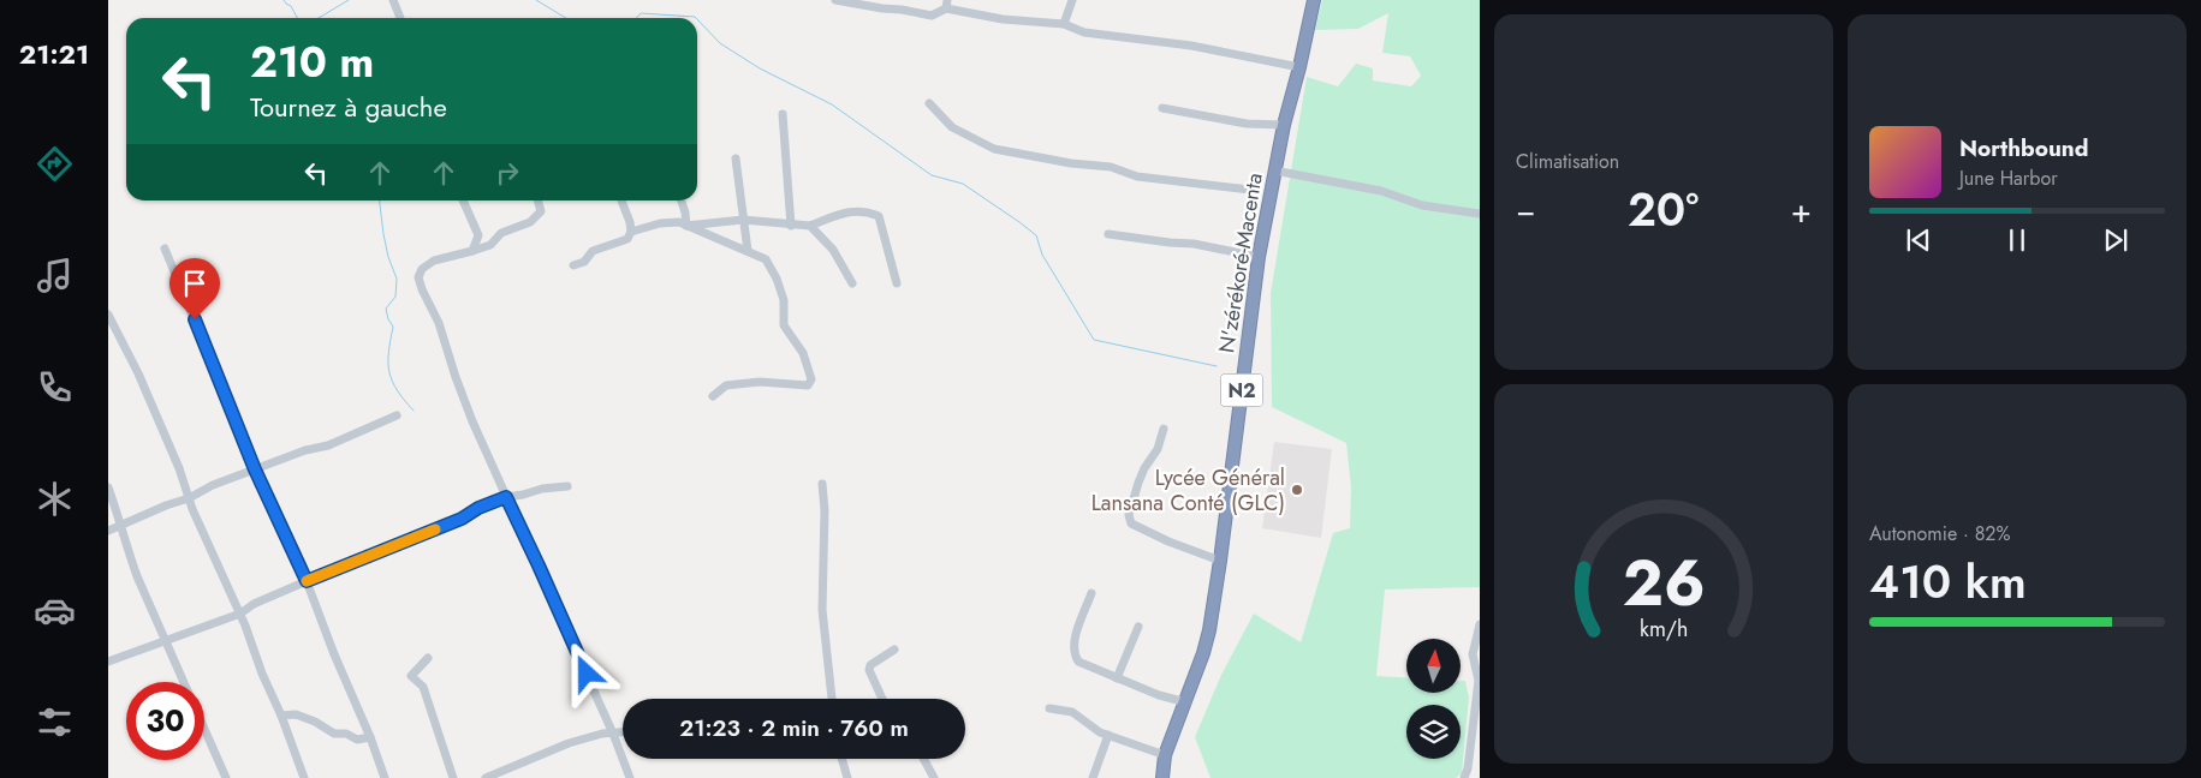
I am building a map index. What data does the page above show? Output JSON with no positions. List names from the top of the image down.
{
  "streets": {
    "highway": ["N'zérékoré-Macenta", "N2"]
  },
  "places": ["Lycée Général Lansana Conté (GLC)"],
  "north": "top",
  "page": {
    "tabs": "21:21",
    "tile": [
      "Climatisation",
      ["Autonomie · 82%", "410 km"]
    ],
    "turn": ["210 m", "Tournez à gauche"],
    "song": ["Northbound", "June Harbor"],
    "heat": ["−", "20°", "+"],
    "limit": "30",
    "trip": "21:23 · 2 min · 760 m",
    "gauge": ["26", "km/h"]
  }
}
